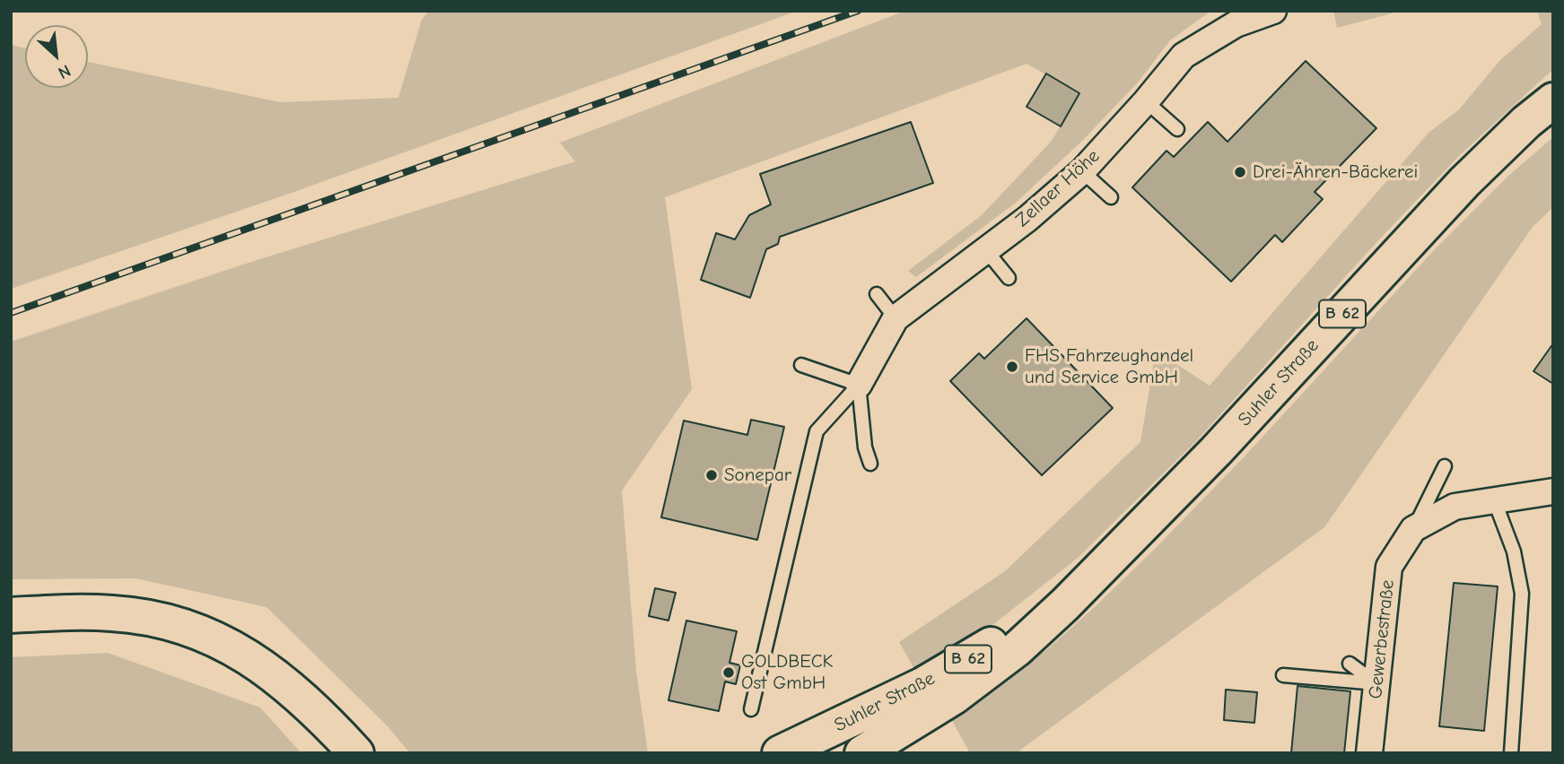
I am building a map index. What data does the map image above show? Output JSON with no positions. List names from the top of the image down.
{
  "streets": {
    "main road": ["B 62", "Suhler Straße"],
    "street": ["Zellaer Höhe", "Gewerbestraße"]
  },
  "places": [
    "Drei-Ähren-Bäckerei",
    "FHS Fahrzeughandel und Service GmbH",
    "Sonepar",
    "GOLDBECK Ost GmbH"
  ],
  "north": "bottom right"
}
